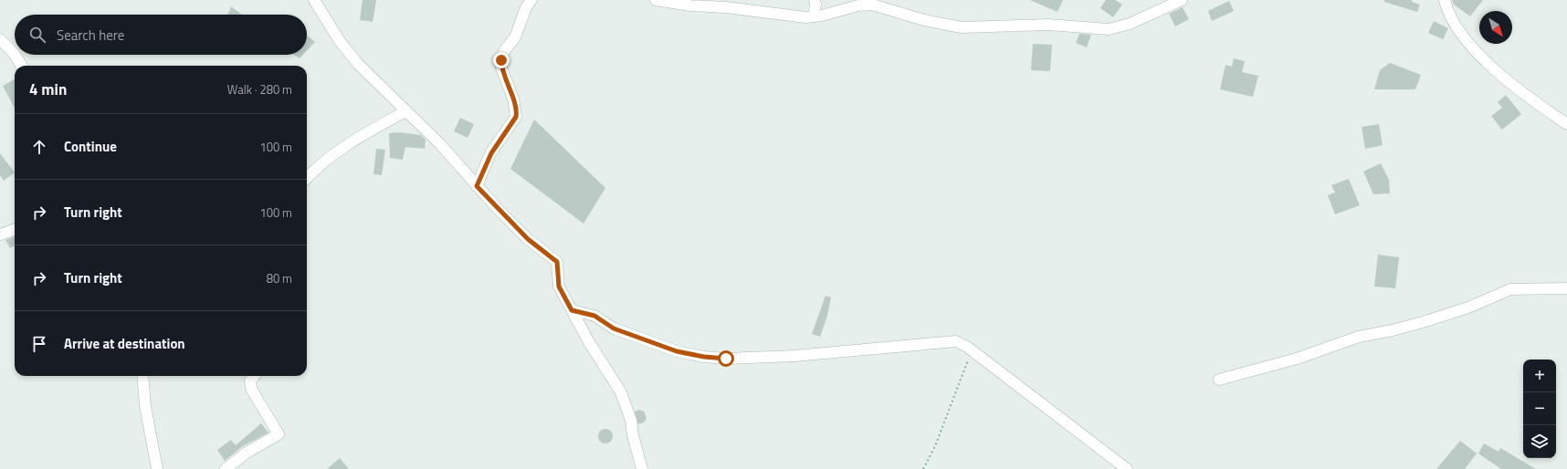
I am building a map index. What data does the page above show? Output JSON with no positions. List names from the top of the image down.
{
  "north": "bottom right",
  "page": {
    "search": "Search here",
    "heading": ["4 min", "Walk · 280 m"],
    "list": [
      ["Continue", "100 m"],
      ["Turn right", "100 m"],
      ["Turn right", "80 m"],
      "Arrive at destination"
    ],
    "map_buttons": ["+", "−"]
  }
}
